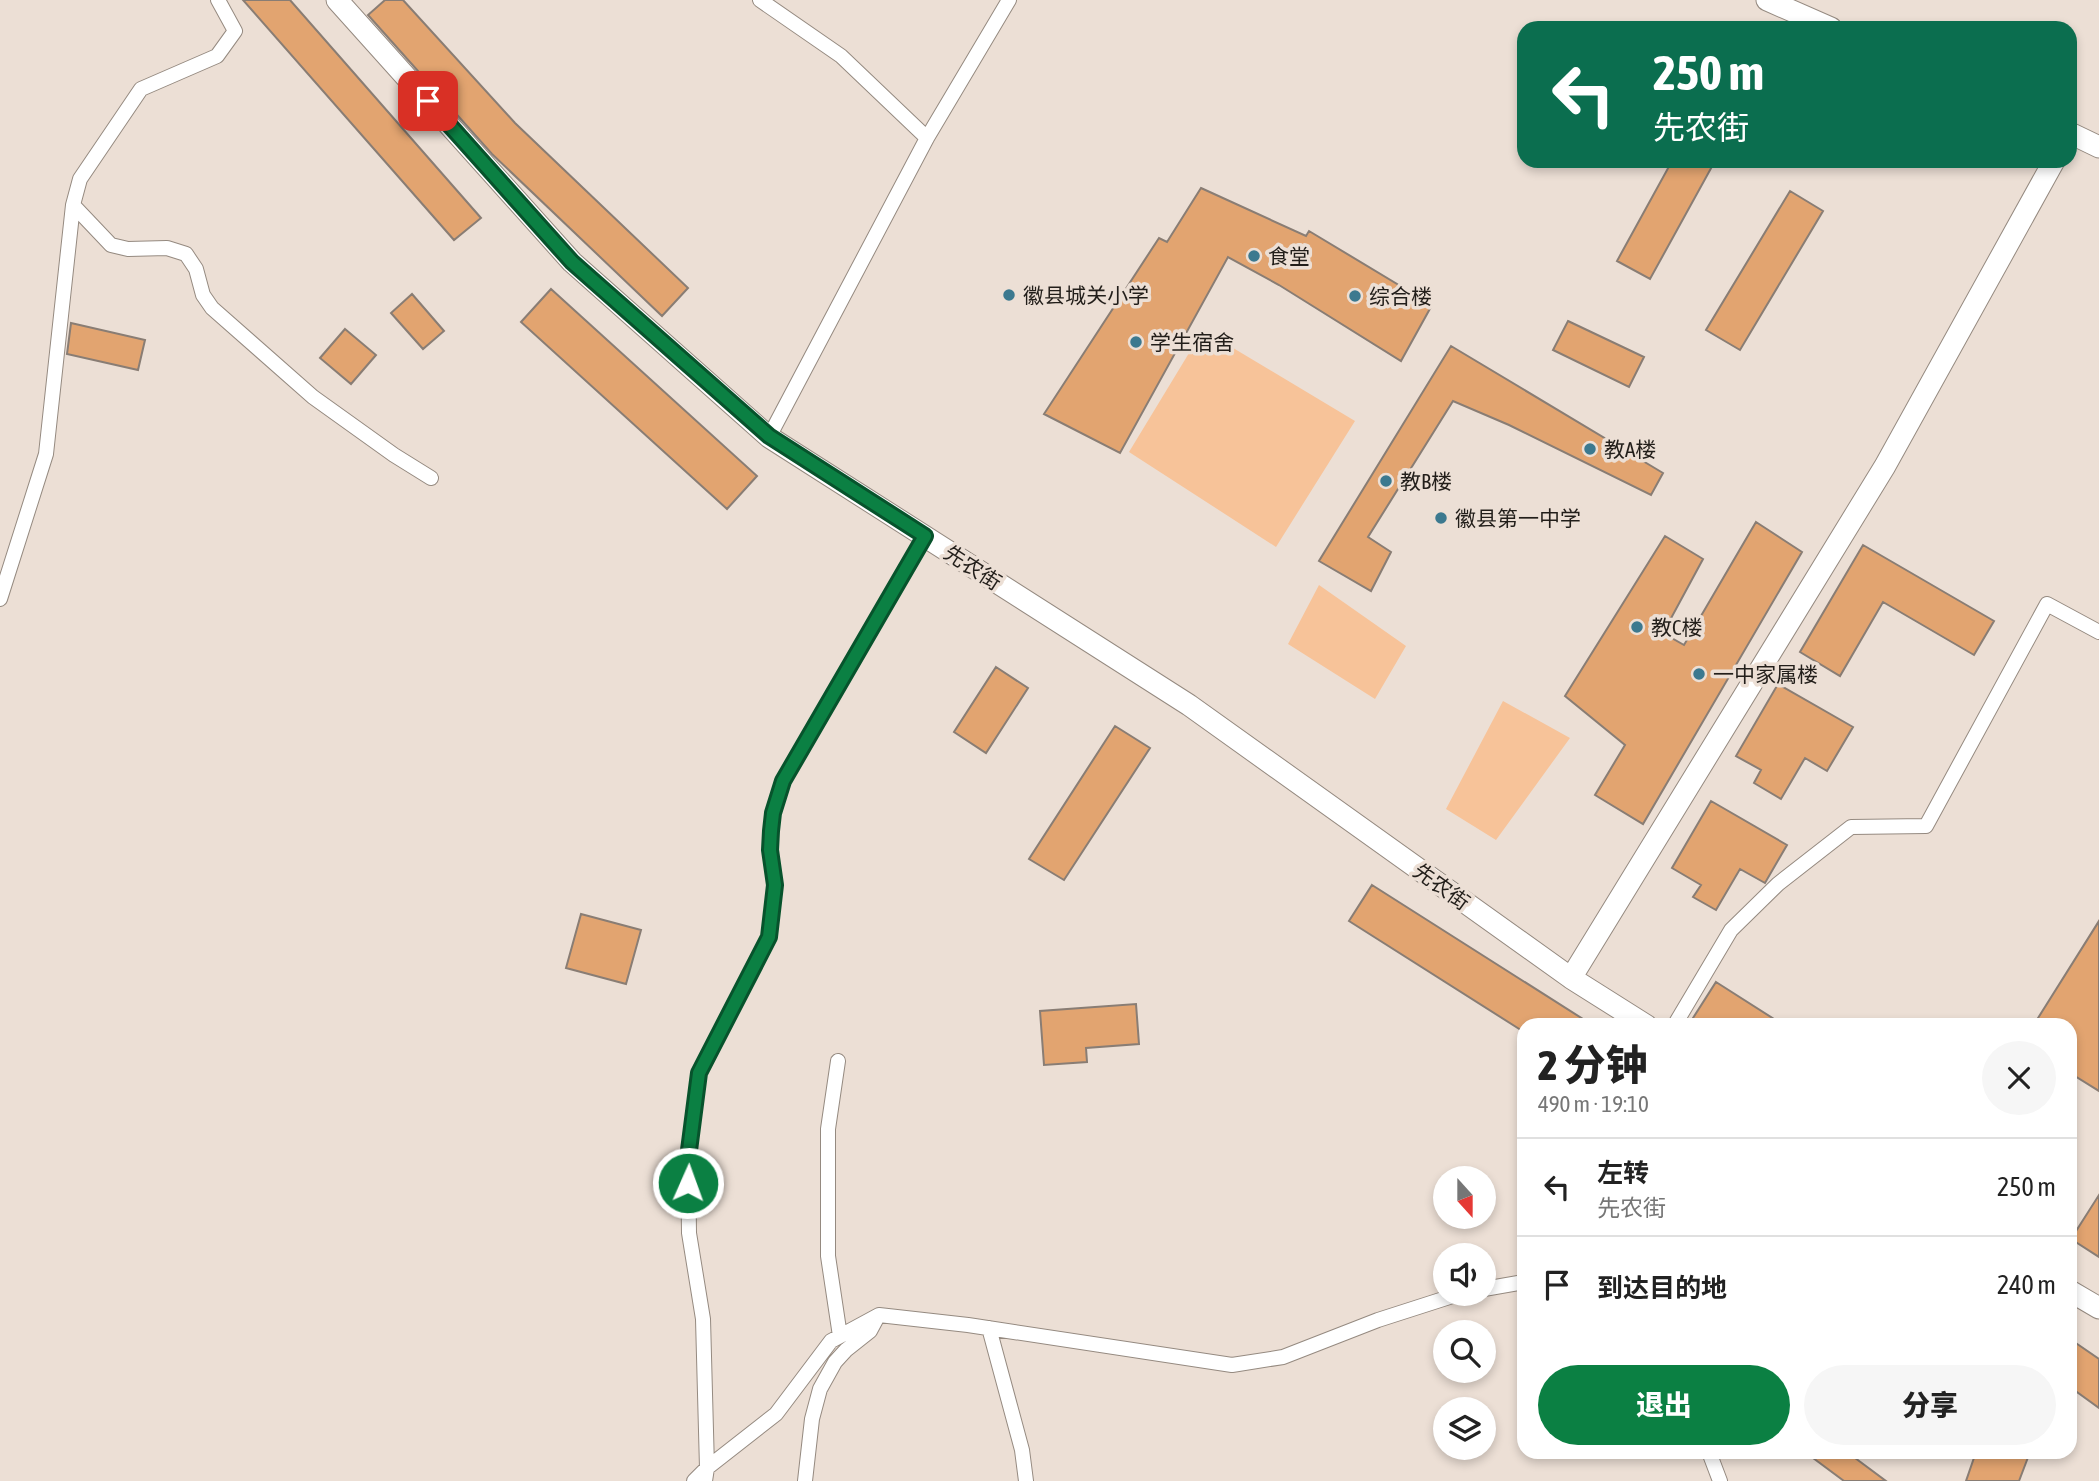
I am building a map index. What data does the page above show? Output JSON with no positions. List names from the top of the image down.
{
  "streets": {
    "main road": ["先农街"]
  },
  "places": [
    "食堂",
    "徽县城关小学",
    "综合楼",
    "学生宿舍",
    "教A楼",
    "教B楼",
    "徽县第一中学",
    "教C楼",
    "一中家属楼"
  ],
  "north": "bottom",
  "page": {
    "turn": ["250 m", "先农街"],
    "heading": ["2 分钟", "490 m · 19:10"],
    "list": [
      {
        "name": "左转",
        "note": "先农街",
        "value": "250 m"
      },
      {
        "name": "到达目的地",
        "value": "240 m"
      }
    ],
    "buttons": ["退出", "分享"]
  }
}
